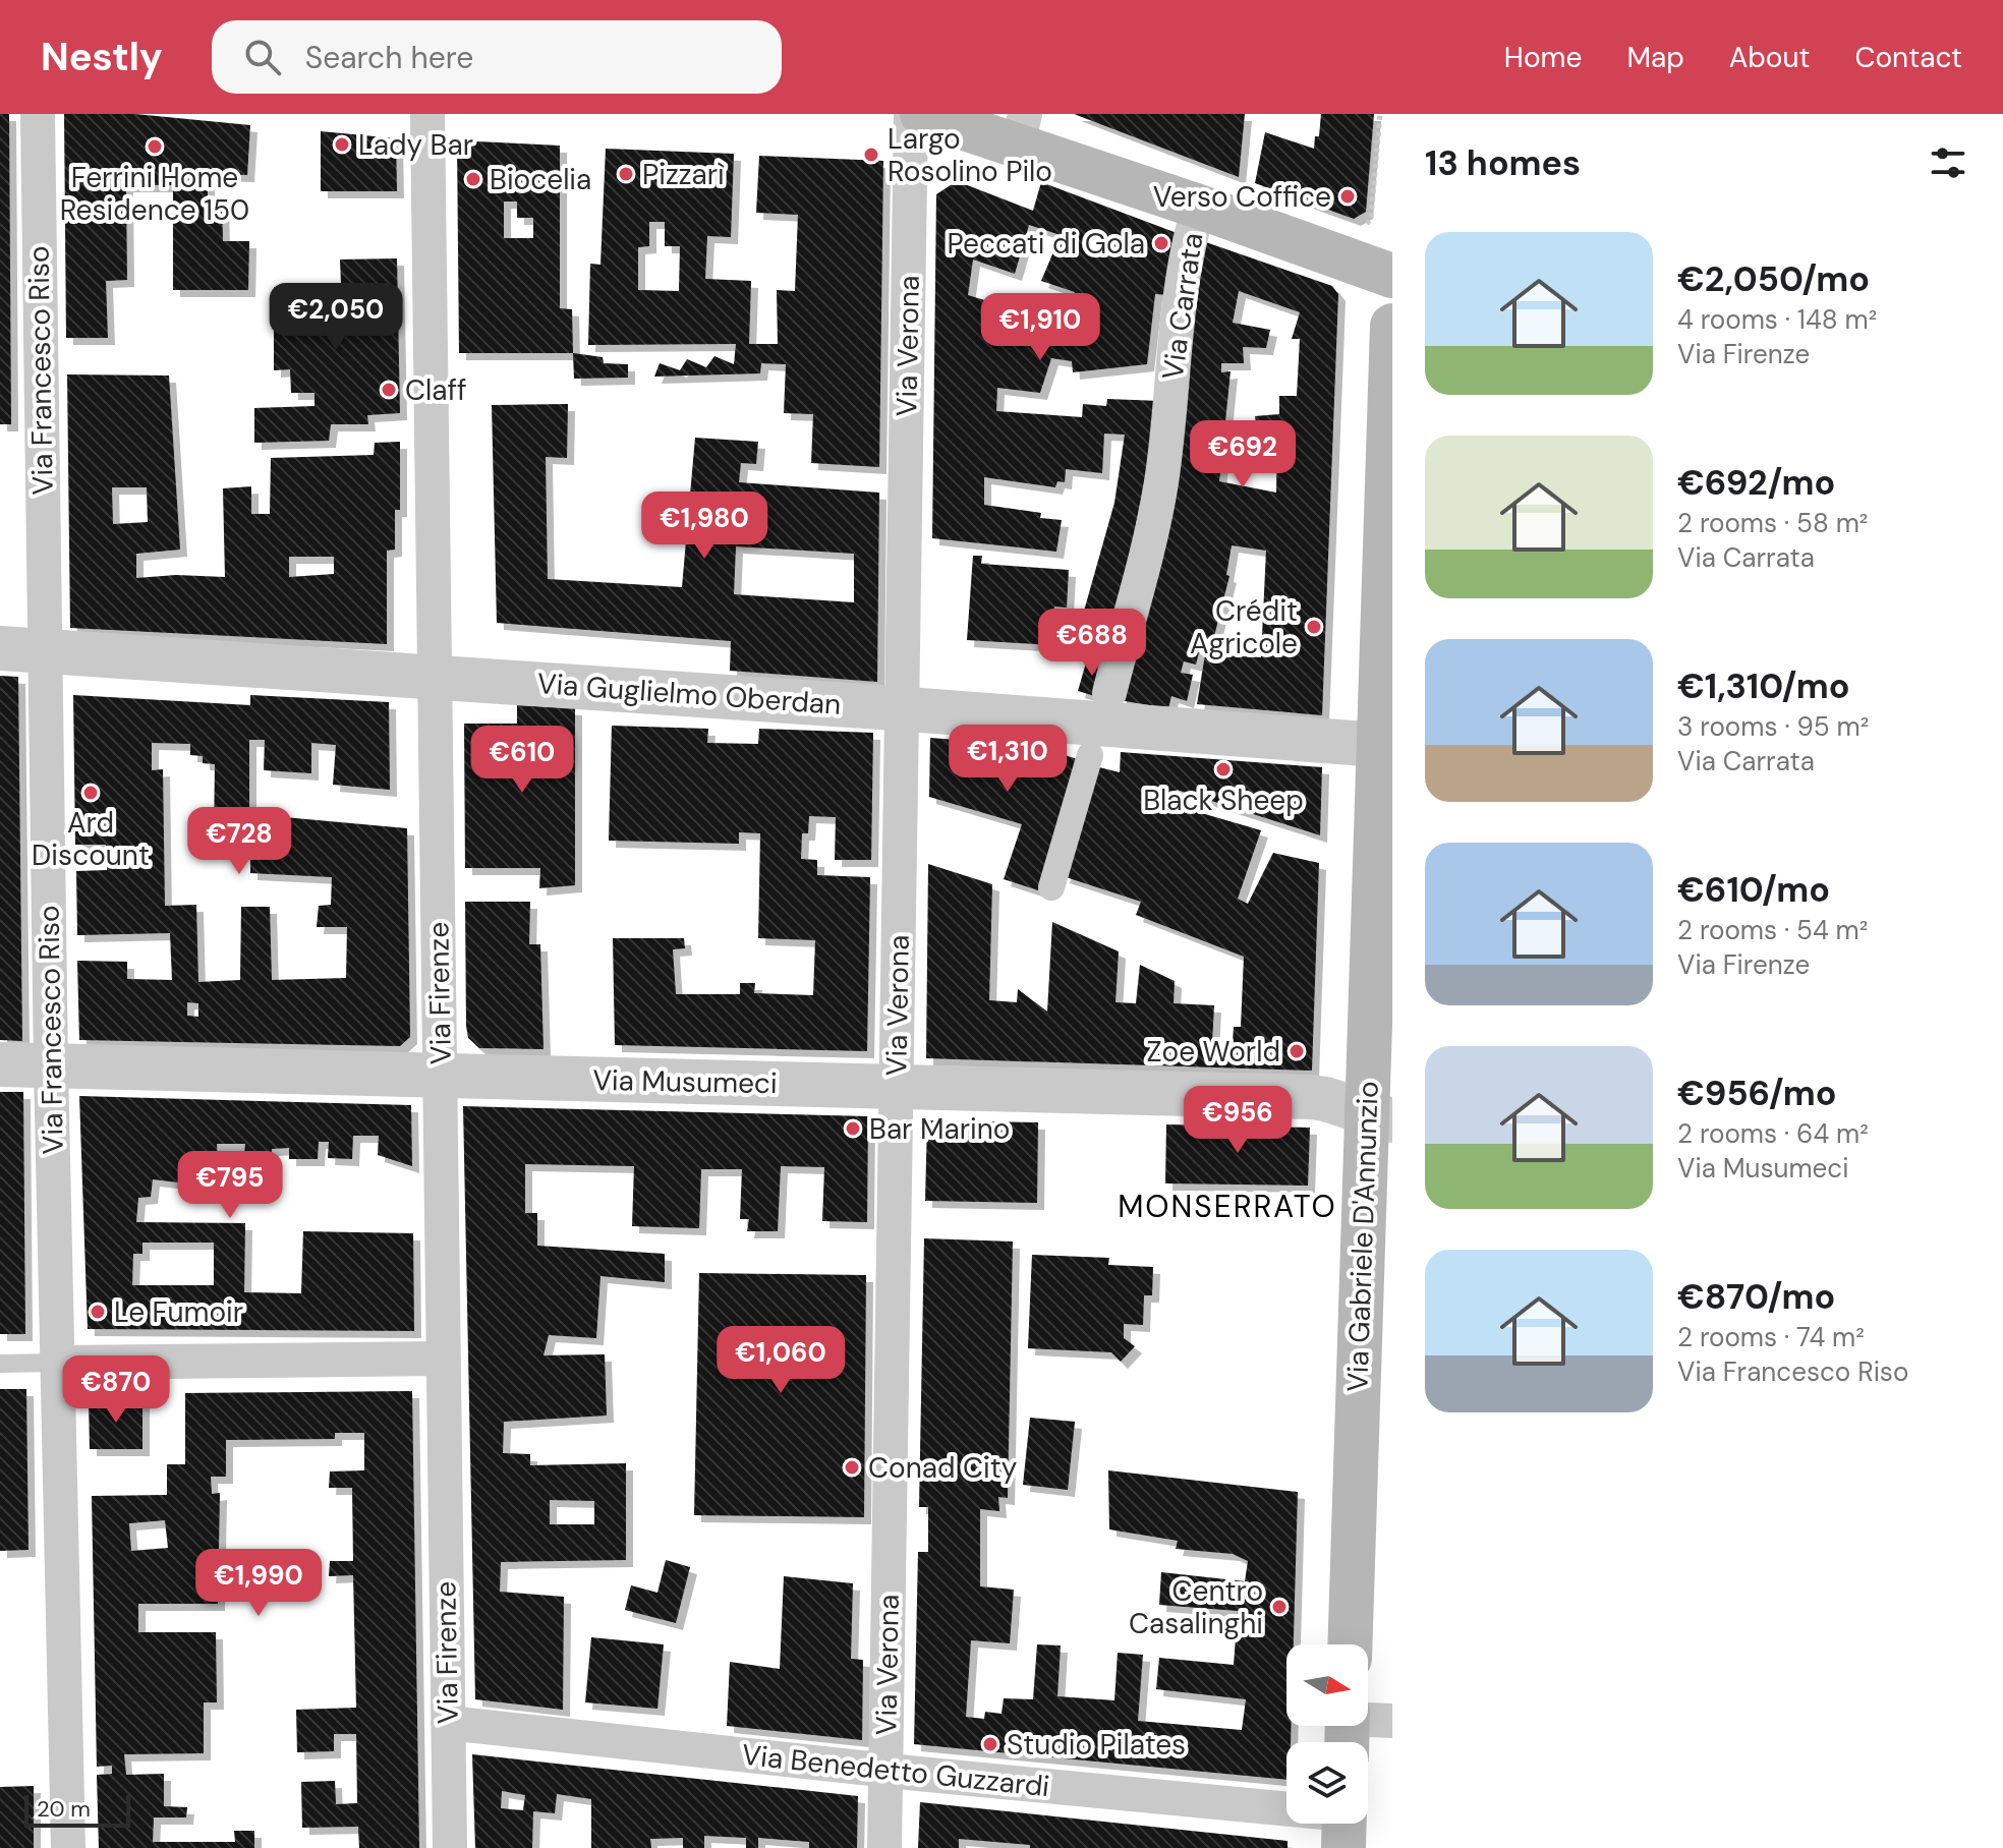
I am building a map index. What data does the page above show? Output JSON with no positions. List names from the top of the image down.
{
  "streets": {
    "main road": ["Via Gabriele D'Annunzio"],
    "street": [
      "Via Carrata",
      "Via Verona",
      "Via Francesco Riso",
      "Via Guglielmo Oberdan",
      "Via Firenze",
      "Via Musumeci",
      "Via Benedetto Guzzardi"
    ]
  },
  "crossings": [
    ["Via Verona", "Via Guglielmo Oberdan"],
    ["Via Verona", "Via Musumeci"],
    ["Via Verona", "Via Benedetto Guzzardi"],
    ["Via Francesco Riso", "Via Guglielmo Oberdan"],
    ["Via Francesco Riso", "Via Musumeci"],
    ["Via Guglielmo Oberdan", "Via Firenze"],
    ["Via Guglielmo Oberdan", "Via Gabriele D'Annunzio"],
    ["Via Firenze", "Via Musumeci"],
    ["Via Firenze", "Via Benedetto Guzzardi"],
    ["Via Musumeci", "Via Gabriele D'Annunzio"]
  ],
  "districts": ["MONSERRATO"],
  "places": [
    "Lady Bar",
    "Ferrini Home Residence 150",
    "Largo Rosolino Pilo",
    "Pizzarì",
    "Biocelia",
    "Verso Coffice",
    "Peccati di Gola",
    "Claff",
    "Crédit Agricole",
    "Black Sheep",
    "Ard Discount",
    "Zoe World",
    "Bar Marino",
    "Le Fumoir",
    "Conad City",
    "Centro Casalinghi",
    "Studio Pilates"
  ],
  "scale_bar": "20 m",
  "north": "right",
  "page": {
    "header": "Nestly",
    "search": "Search here",
    "nav": [
      "Home",
      "Map",
      "About",
      "Contact"
    ],
    "heading": "13 homes",
    "list": [
      {
        "name": "€2,050/mo",
        "note": "4 rooms · 148 m² · Via Firenze"
      },
      {
        "name": "€692/mo",
        "note": "2 rooms · 58 m² · Via Carrata"
      },
      {
        "name": "€1,310/mo",
        "note": "3 rooms · 95 m² · Via Carrata"
      },
      {
        "name": "€610/mo",
        "note": "2 rooms · 54 m² · Via Firenze"
      },
      {
        "name": "€956/mo",
        "note": "2 rooms · 64 m² · Via Musumeci"
      },
      {
        "name": "€870/mo",
        "note": "2 rooms · 74 m² · Via Francesco Riso"
      }
    ],
    "price": [
      "€2,050",
      "€1,910",
      "€692",
      "€1,980",
      "€688",
      "€1,310",
      "€610",
      "€728",
      "€956",
      "€795",
      "€1,060",
      "€870",
      "€1,990"
    ],
    "scale": "20 m"
  }
}
